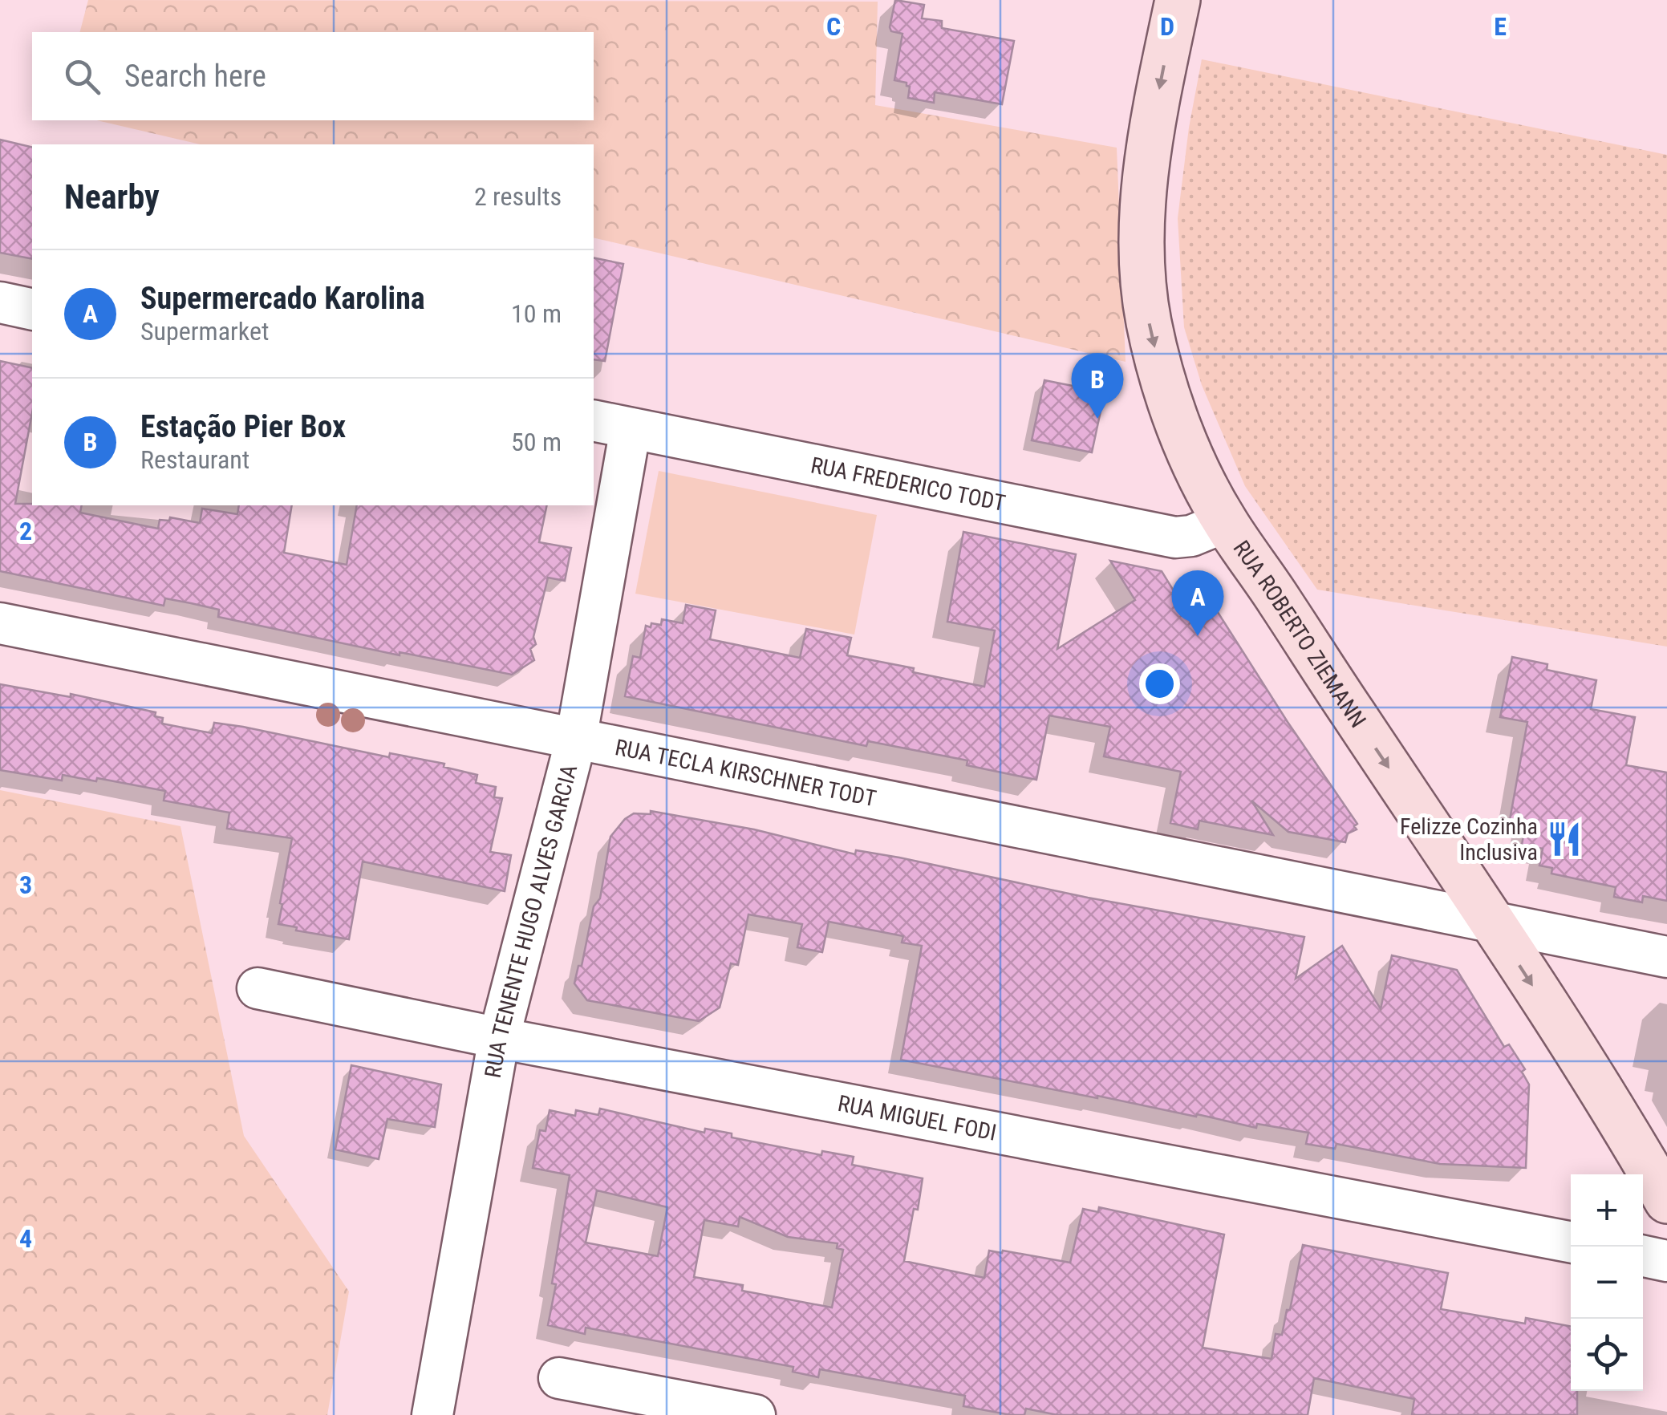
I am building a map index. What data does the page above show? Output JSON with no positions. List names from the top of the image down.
{
  "streets": {
    "main road": ["RUA ROBERTO ZIEMANN"],
    "street": [
      "RUA FREDERICO TODT",
      "RUA TECLA KIRSCHNER TODT",
      "RUA TENENTE HUGO ALVES GARCIA",
      "RUA MIGUEL FODI"
    ]
  },
  "crossings": [
    ["RUA FREDERICO TODT", "RUA ROBERTO ZIEMANN"],
    ["RUA FREDERICO TODT", "RUA TENENTE HUGO ALVES GARCIA"],
    ["RUA ROBERTO ZIEMANN", "RUA TECLA KIRSCHNER TODT"],
    ["RUA TECLA KIRSCHNER TODT", "RUA TENENTE HUGO ALVES GARCIA"],
    ["RUA TENENTE HUGO ALVES GARCIA", "RUA MIGUEL FODI"]
  ],
  "one_way": ["RUA ROBERTO ZIEMANN"],
  "places": {
    "restaurant": ["Felizze Cozinha Inclusiva"]
  },
  "page": {
    "search": "Search here",
    "heading": ["Nearby", "2 results"],
    "list": [
      {
        "mark": "A",
        "name": "Supermercado Karolina",
        "note": "Supermarket",
        "value": "10 m"
      },
      {
        "mark": "B",
        "name": "Estação Pier Box",
        "note": "Restaurant",
        "value": "50 m"
      }
    ],
    "pins": ["B", "A"],
    "map_buttons": ["+", "−"]
  },
  "grid": {
    "columns": ["C", "D", "E"],
    "rows": ["2", "3", "4"]
  }
}
